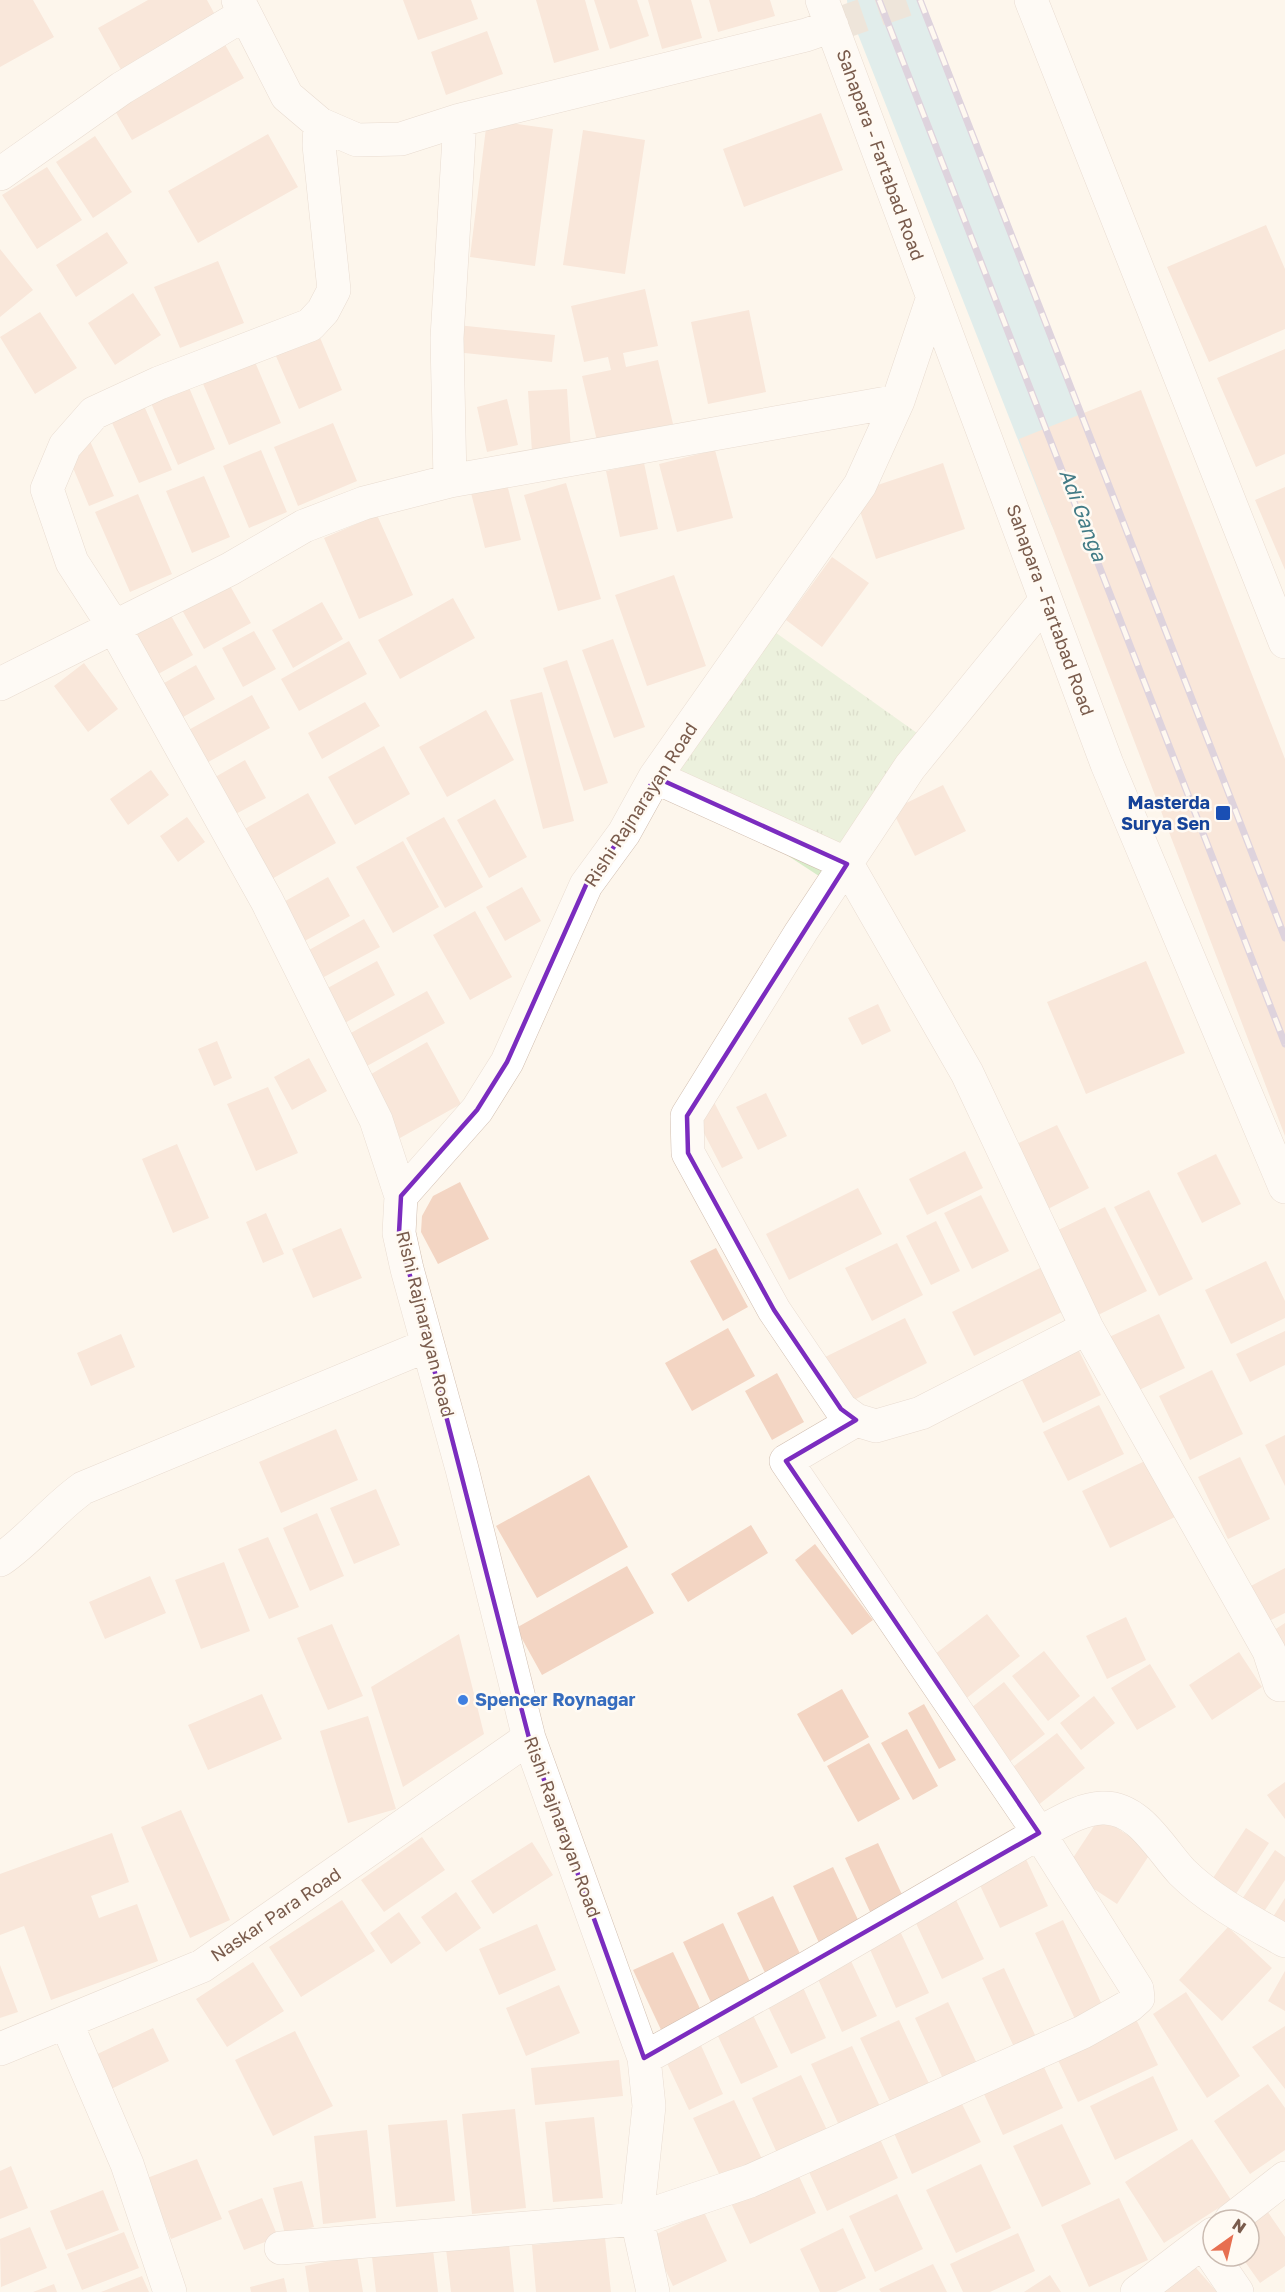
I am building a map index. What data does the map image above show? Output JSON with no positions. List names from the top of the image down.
{
  "streets": {
    "street": ["Sahapara - Fartabad Road", "Rishi Rajnarayan Road", "Naskar Para Road"]
  },
  "crossings": [
    ["Sahapara - Fartabad Road", "Rishi Rajnarayan Road"],
    ["Rishi Rajnarayan Road", "Naskar Para Road"]
  ],
  "water": ["Adi Ganga"],
  "places": {
    "transit": ["Masterda Surya Sen"],
    "other": ["Spencer Roynagar"]
  },
  "north": "top right"
}
